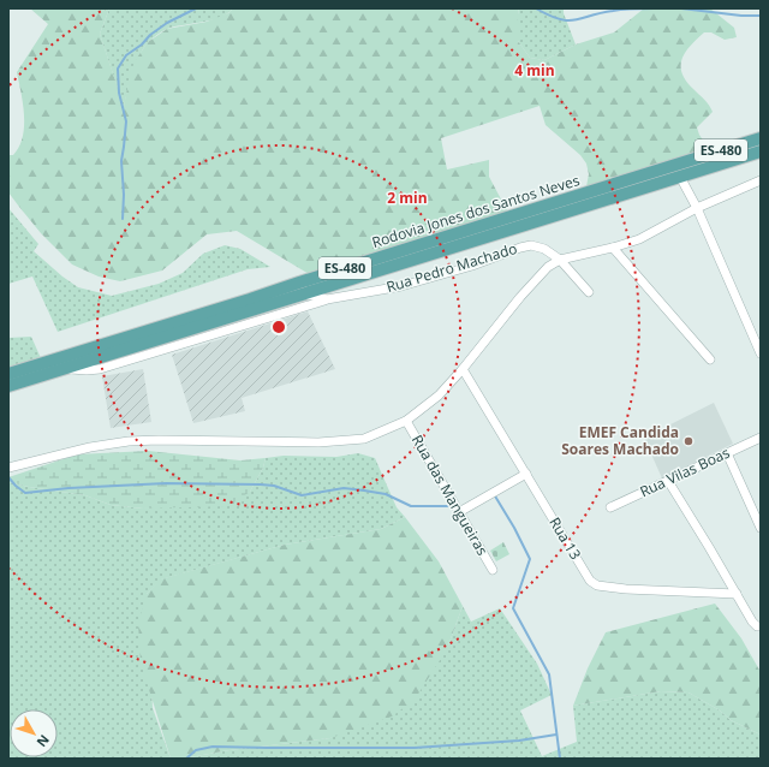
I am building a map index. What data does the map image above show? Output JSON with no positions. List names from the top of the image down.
{
  "streets": {
    "main road": ["ES-480", "Rodovia Jones dos Santos Neves"],
    "street": [
      "Rua Pedro Machado",
      "Rua Vilas Boas",
      "Rua das Mangueiras",
      "Rua 13"
    ]
  },
  "crossings": [
    ["Rodovia Jones dos Santos Neves", "Rua Pedro Machado"]
  ],
  "places": ["EMEF Candida Soares Machado"],
  "north": "bottom right",
  "rings": ["4 min", "2 min"]
}
